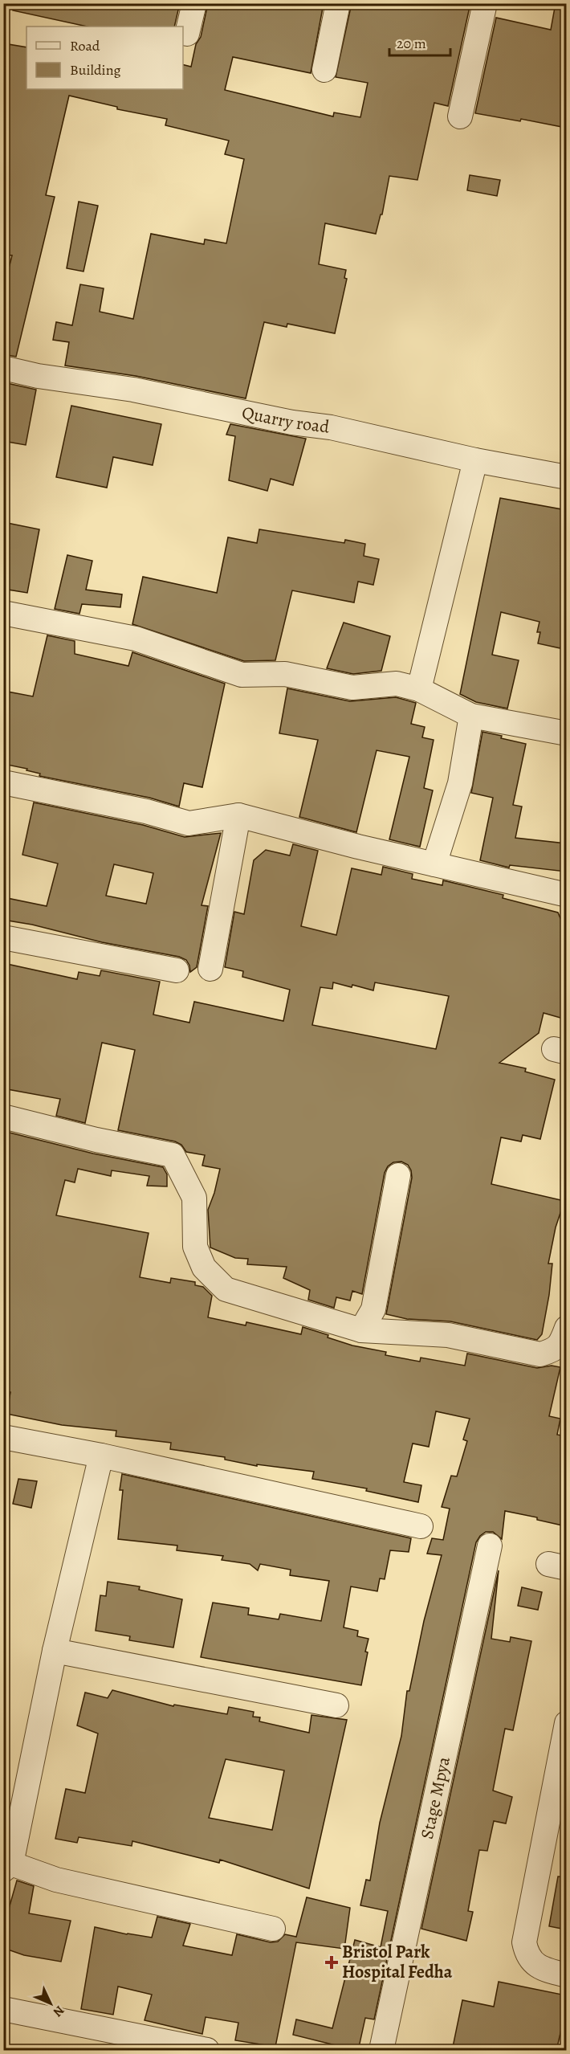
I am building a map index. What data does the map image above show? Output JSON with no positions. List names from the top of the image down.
{
  "streets": {
    "street": ["Quarry road", "Stage Mpya"]
  },
  "places": {
    "health": ["Bristol Park Hospital Fedha"]
  },
  "legend": ["Road", "Building"],
  "scale_bar": "20 m",
  "north": "bottom right"
}
